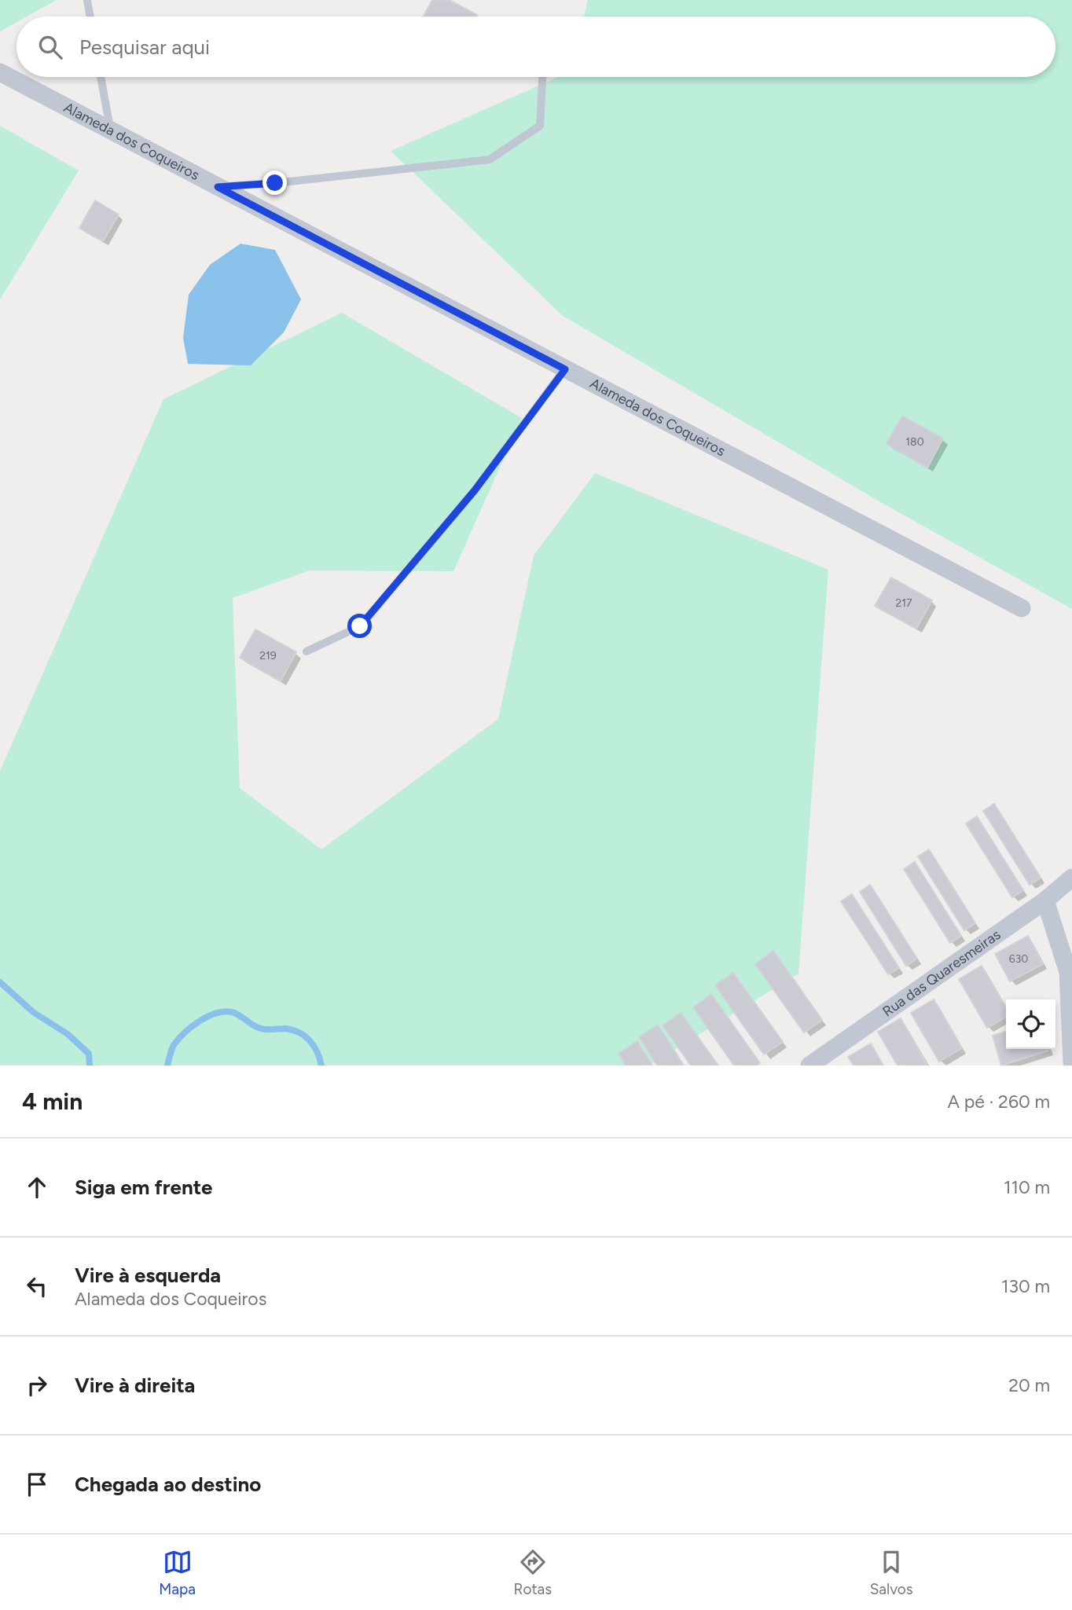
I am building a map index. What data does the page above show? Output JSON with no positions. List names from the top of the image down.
{
  "streets": {
    "street": ["Alameda dos Coqueiros", "Rua das Quaresmeiras"]
  },
  "house_numbers": [
    "180",
    "217",
    "219",
    "630"
  ],
  "page": {
    "search": "Pesquisar aqui",
    "heading": ["4 min", "A pé · 260 m"],
    "list": [
      ["Siga em frente", "110 m"],
      ["Vire à esquerda", "Alameda dos Coqueiros", "130 m"],
      ["Vire à direita", "20 m"],
      "Chegada ao destino"
    ],
    "nav": ["Mapa", "Rotas", "Salvos"]
  }
}
